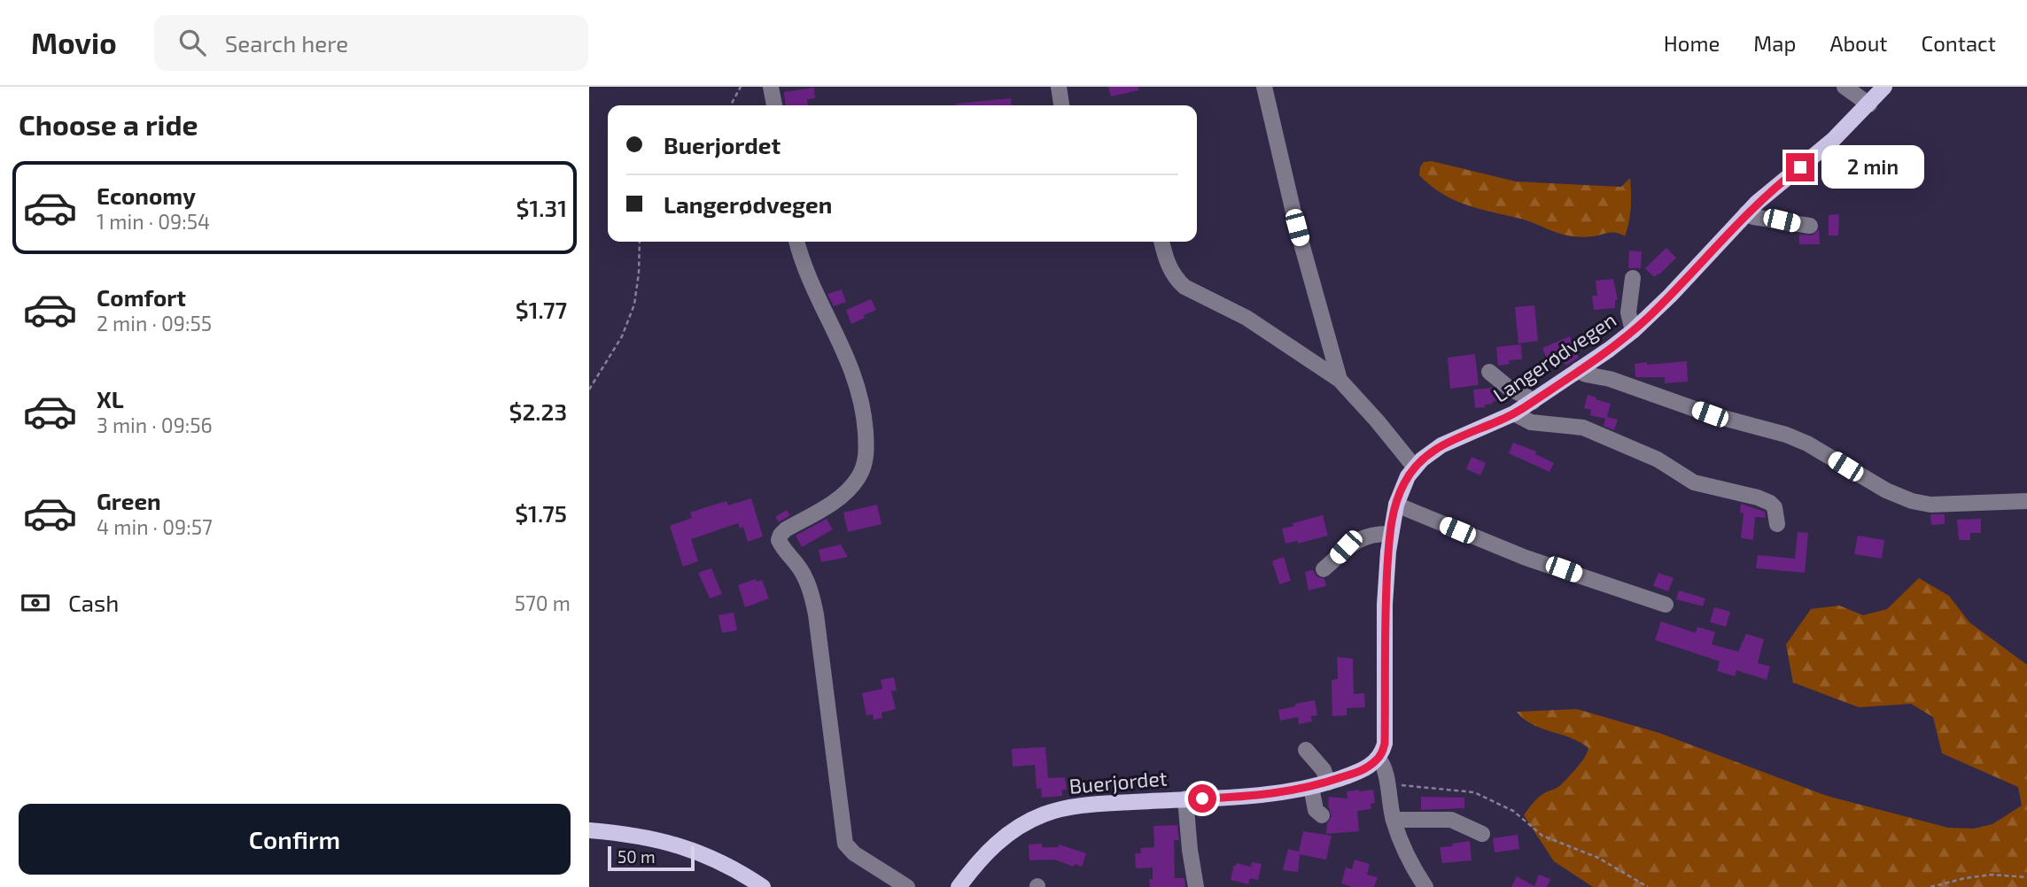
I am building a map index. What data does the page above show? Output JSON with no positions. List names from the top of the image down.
{
  "streets": {
    "main road": ["Langerødvegen", "Buerjordet"]
  },
  "crossings": [
    ["Langerødvegen", "Buerjordet"]
  ],
  "scale_bar": "50 m",
  "page": {
    "header": "Movio",
    "search": "Search here",
    "nav": [
      "Home",
      "Map",
      "About",
      "Contact"
    ],
    "heading": "Choose a ride",
    "banner": ["Buerjordet", "Langerødvegen"],
    "bubble": "2 min",
    "list": [
      {
        "name": "Economy",
        "note": "1 min · 09:54",
        "value": "$1.31"
      },
      {
        "name": "Comfort",
        "note": "2 min · 09:55",
        "value": "$1.77"
      },
      {
        "name": "XL",
        "note": "3 min · 09:56",
        "value": "$2.23"
      },
      {
        "name": "Green",
        "note": "4 min · 09:57",
        "value": "$1.75"
      }
    ],
    "pay": ["Cash", "570 m"],
    "buttons": "Confirm",
    "scale": "50 m"
  }
}
